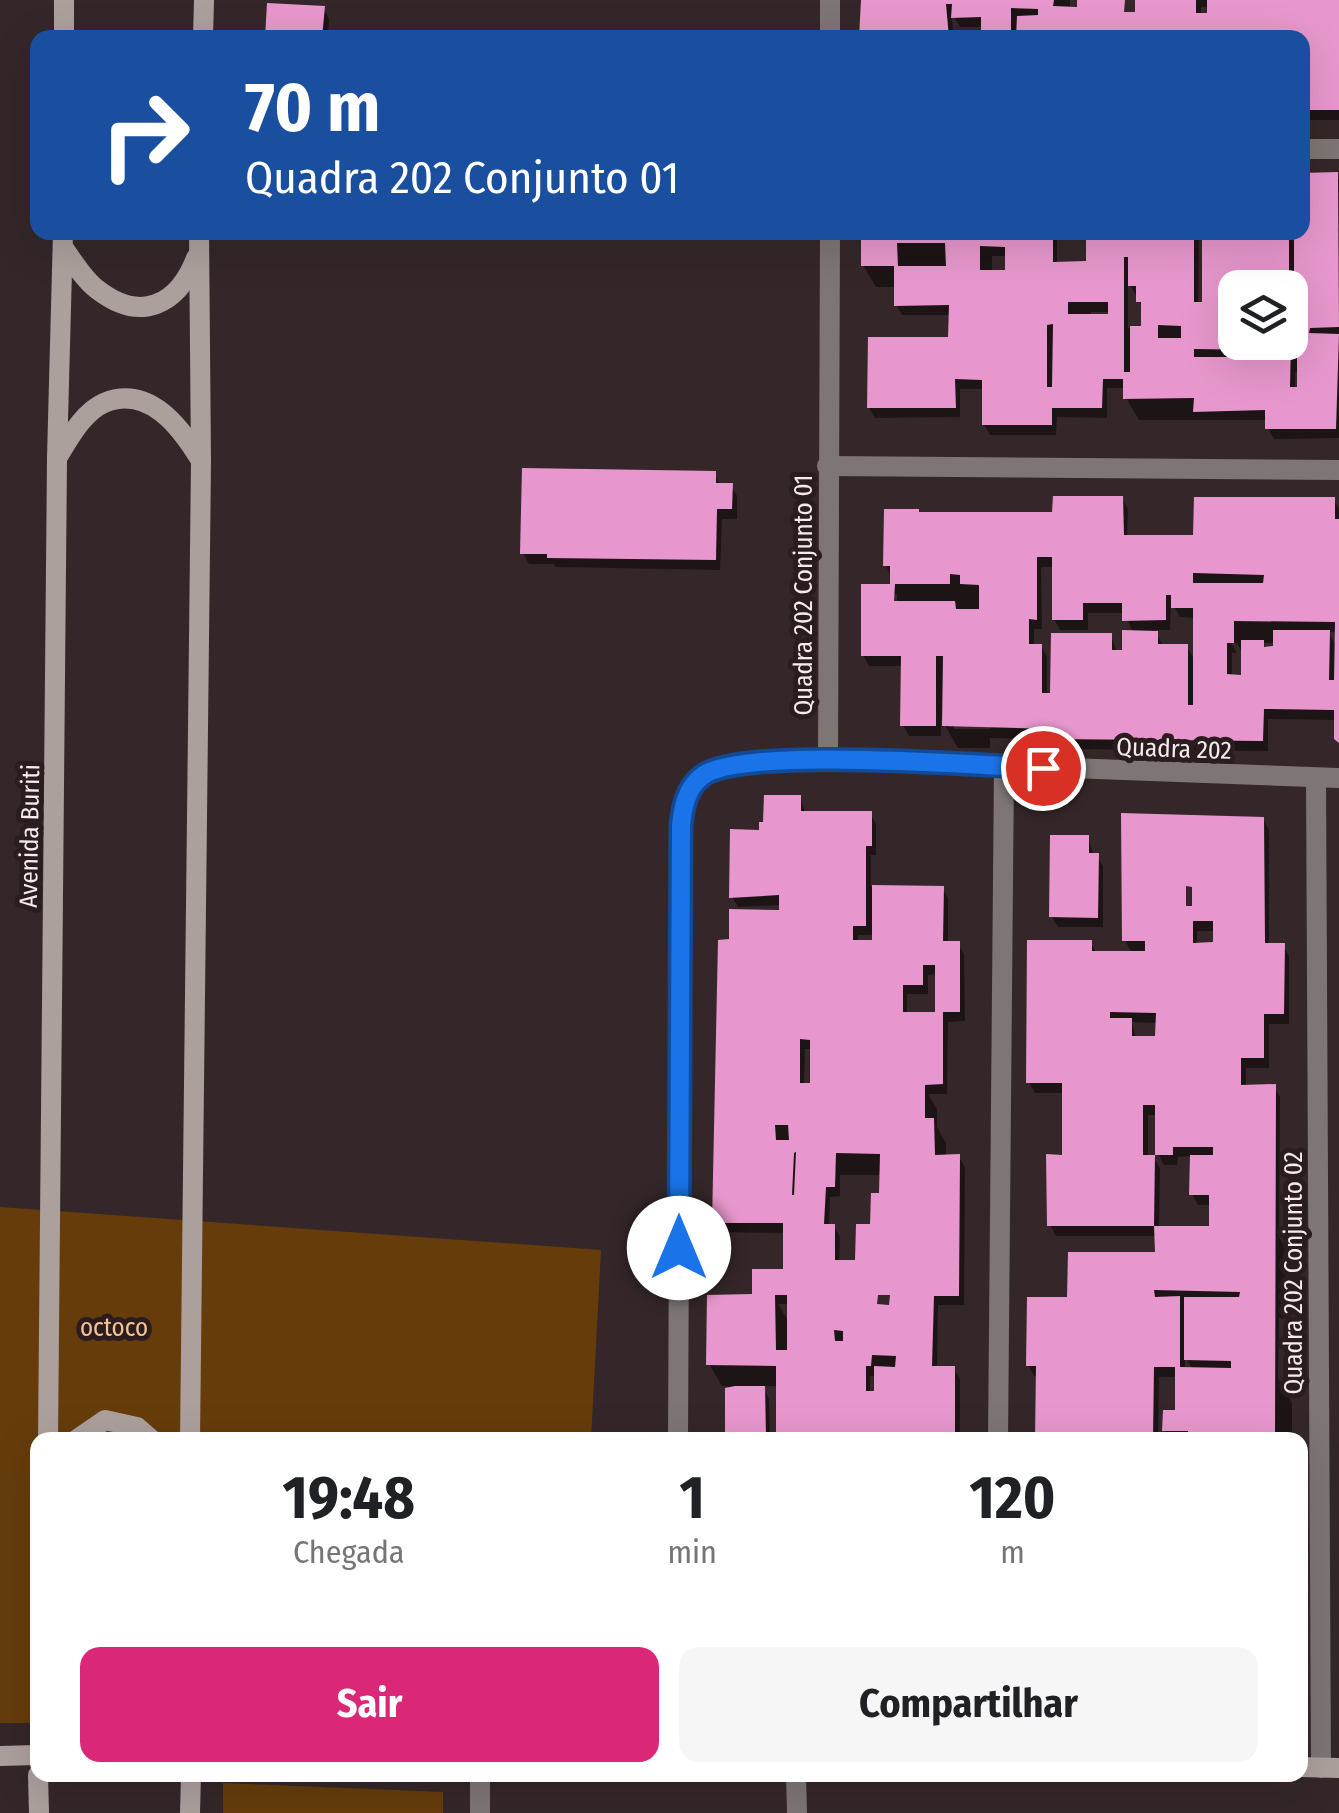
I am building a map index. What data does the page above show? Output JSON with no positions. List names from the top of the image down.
{
  "streets": {
    "main road": ["Avenida Buriti"],
    "street": ["Quadra 202 Conjunto 01", "Quadra 202", "Quadra 202 Conjunto 02"]
  },
  "crossings": [
    ["Quadra 202 Conjunto 01", "Quadra 202"],
    ["Quadra 202", "Quadra 202 Conjunto 02"]
  ],
  "parks": ["octoco"],
  "page": {
    "turn": ["70 m", "Quadra 202 Conjunto 01"],
    "eta": [
      "19:48",
      "Chegada",
      "1",
      "min",
      "120",
      "m"
    ],
    "buttons": ["Sair", "Compartilhar"]
  }
}
